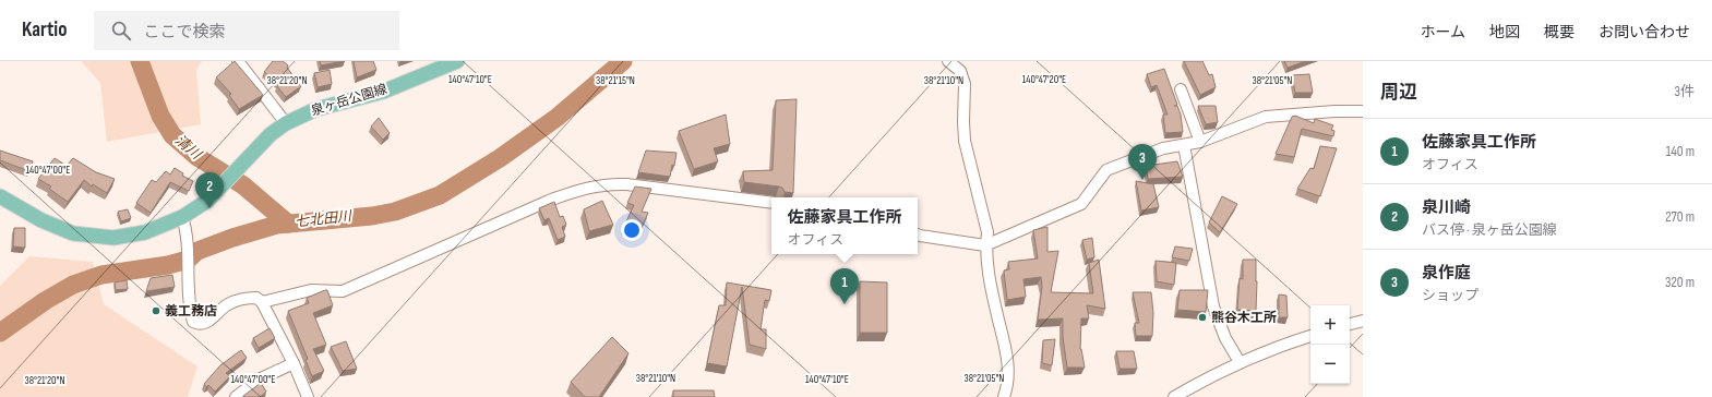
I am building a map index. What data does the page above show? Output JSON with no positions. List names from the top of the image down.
{
  "streets": {
    "main road": ["泉ヶ岳公園線"]
  },
  "water": ["清川", "七北田川"],
  "places": ["義工務店", "熊谷木工所"],
  "page": {
    "header": "Kartio",
    "search": "ここで検索",
    "nav": [
      "ホーム",
      "地図",
      "概要",
      "お問い合わせ"
    ],
    "heading": ["周辺", "3件"],
    "list": [
      {
        "mark": "1",
        "name": "佐藤家具工作所",
        "note": "オフィス",
        "value": "140 m"
      },
      {
        "mark": "2",
        "name": "泉川崎",
        "note": "バス停 · 泉ヶ岳公園線",
        "value": "270 m"
      },
      {
        "mark": "3",
        "name": "泉作庭",
        "note": "ショップ",
        "value": "320 m"
      }
    ],
    "pins": ["3", "2", "1"],
    "popup": ["佐藤家具工作所", "オフィス"],
    "map_buttons": ["+", "−"]
  },
  "coordinates": [
    "140°47'10\"E",
    "140°47'20\"E",
    "38°21'10\"N",
    "38°21'20\"N",
    "38°21'15\"N",
    "38°21'05\"N",
    "140°47'00\"E"
  ]
}
